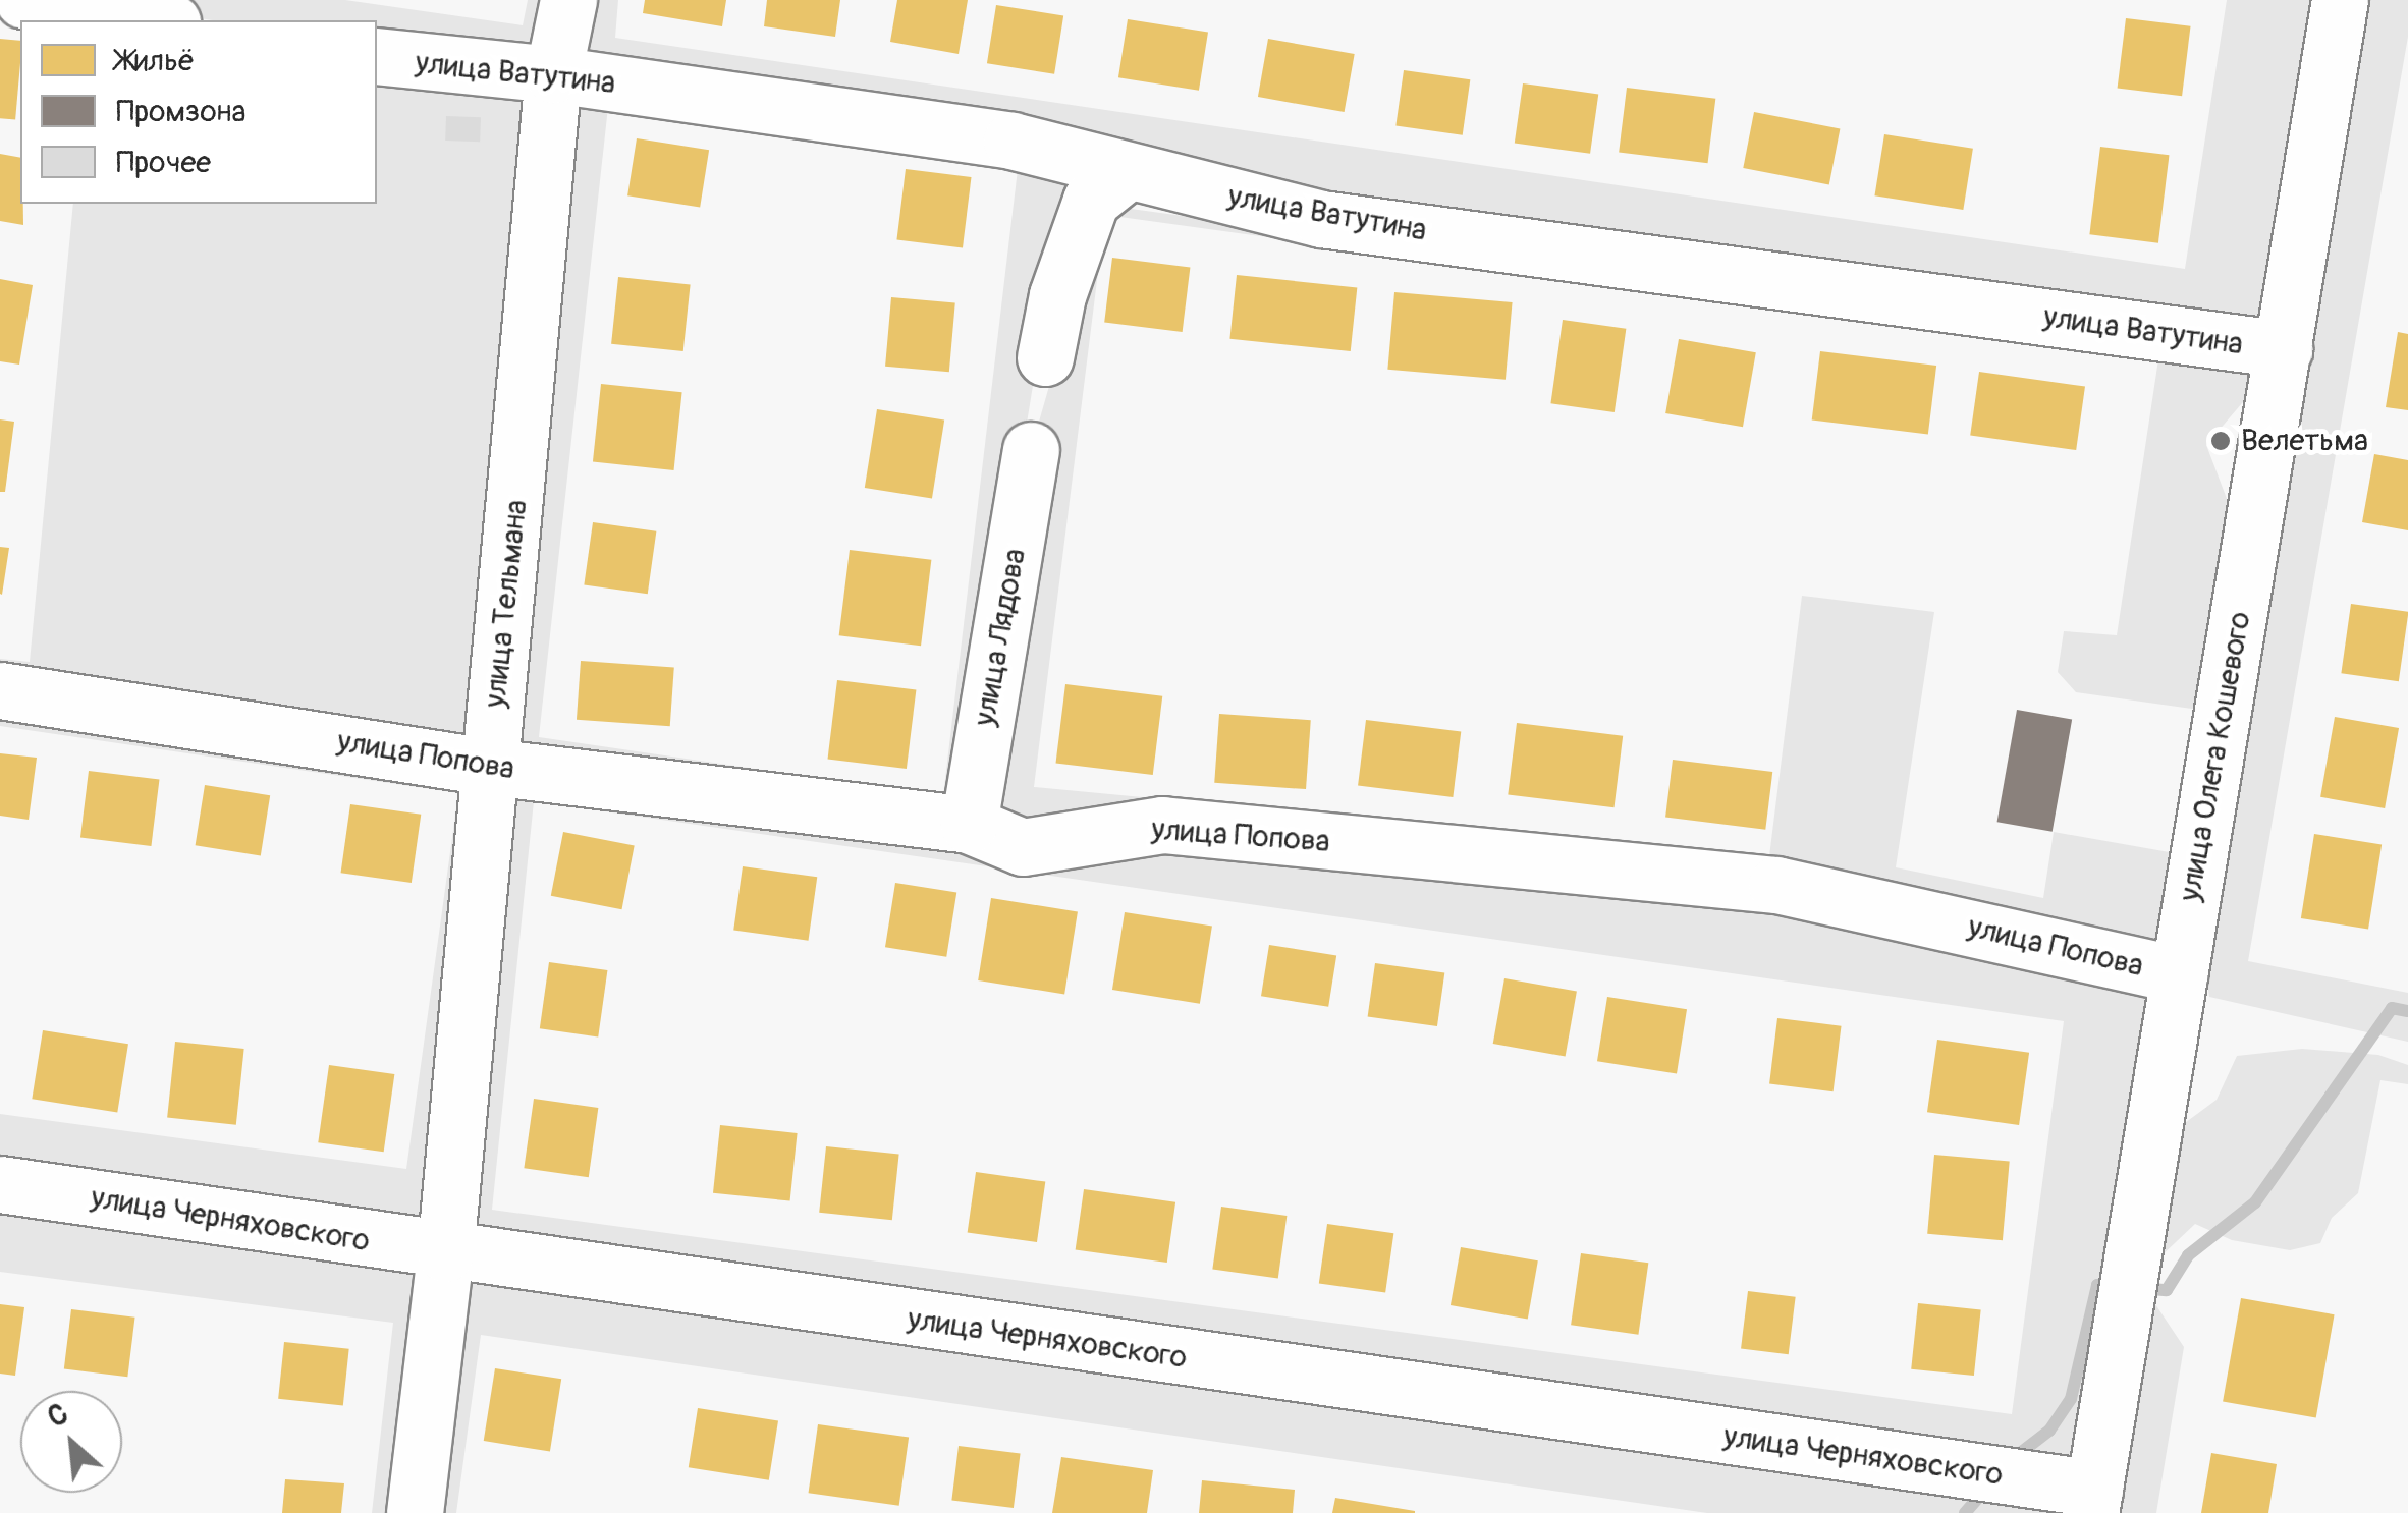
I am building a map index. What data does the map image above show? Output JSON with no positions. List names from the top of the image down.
{
  "streets": {
    "street": [
      "улица Ватутина",
      "улица Тельмана",
      "улица Лядова",
      "улица Попова",
      "улица Олега Кошевого",
      "улица Черняховского"
    ]
  },
  "crossings": [
    ["улица Ватутина", "улица Тельмана"],
    ["улица Ватутина", "улица Олега Кошевого"],
    ["улица Тельмана", "улица Попова"],
    ["улица Тельмана", "улица Черняховского"],
    ["улица Лядова", "улица Попова"],
    ["улица Попова", "улица Олега Кошевого"],
    ["улица Олега Кошевого", "улица Черняховского"]
  ],
  "places": ["Велетьма"],
  "legend": ["Жильё", "Промзона", "Прочее"],
  "north": "top left"
}
